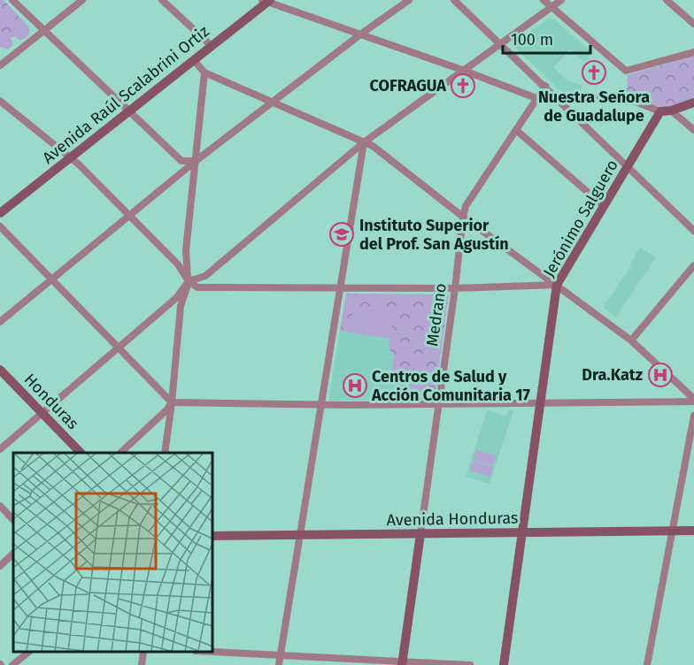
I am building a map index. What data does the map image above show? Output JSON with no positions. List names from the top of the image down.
{
  "streets": {
    "street": [
      "Avenida Raúl Scalabrini Ortiz",
      "Jerónimo Salguero",
      "Medrano",
      "Honduras",
      "Avenida Honduras"
    ]
  },
  "crossings": [
    ["Jerónimo Salguero", "Avenida Honduras"],
    ["Medrano", "Avenida Honduras"]
  ],
  "places": {
    "church": ["Nuestra Señora de Guadalupe", "COFRAGUA"],
    "school or university": ["Instituto Superior del Prof. San Agustín"],
    "hospital": ["Dra.Katz", "Centros de Salud y Acción Comunitaria 17"]
  },
  "scale_bar": "100 m"
}
